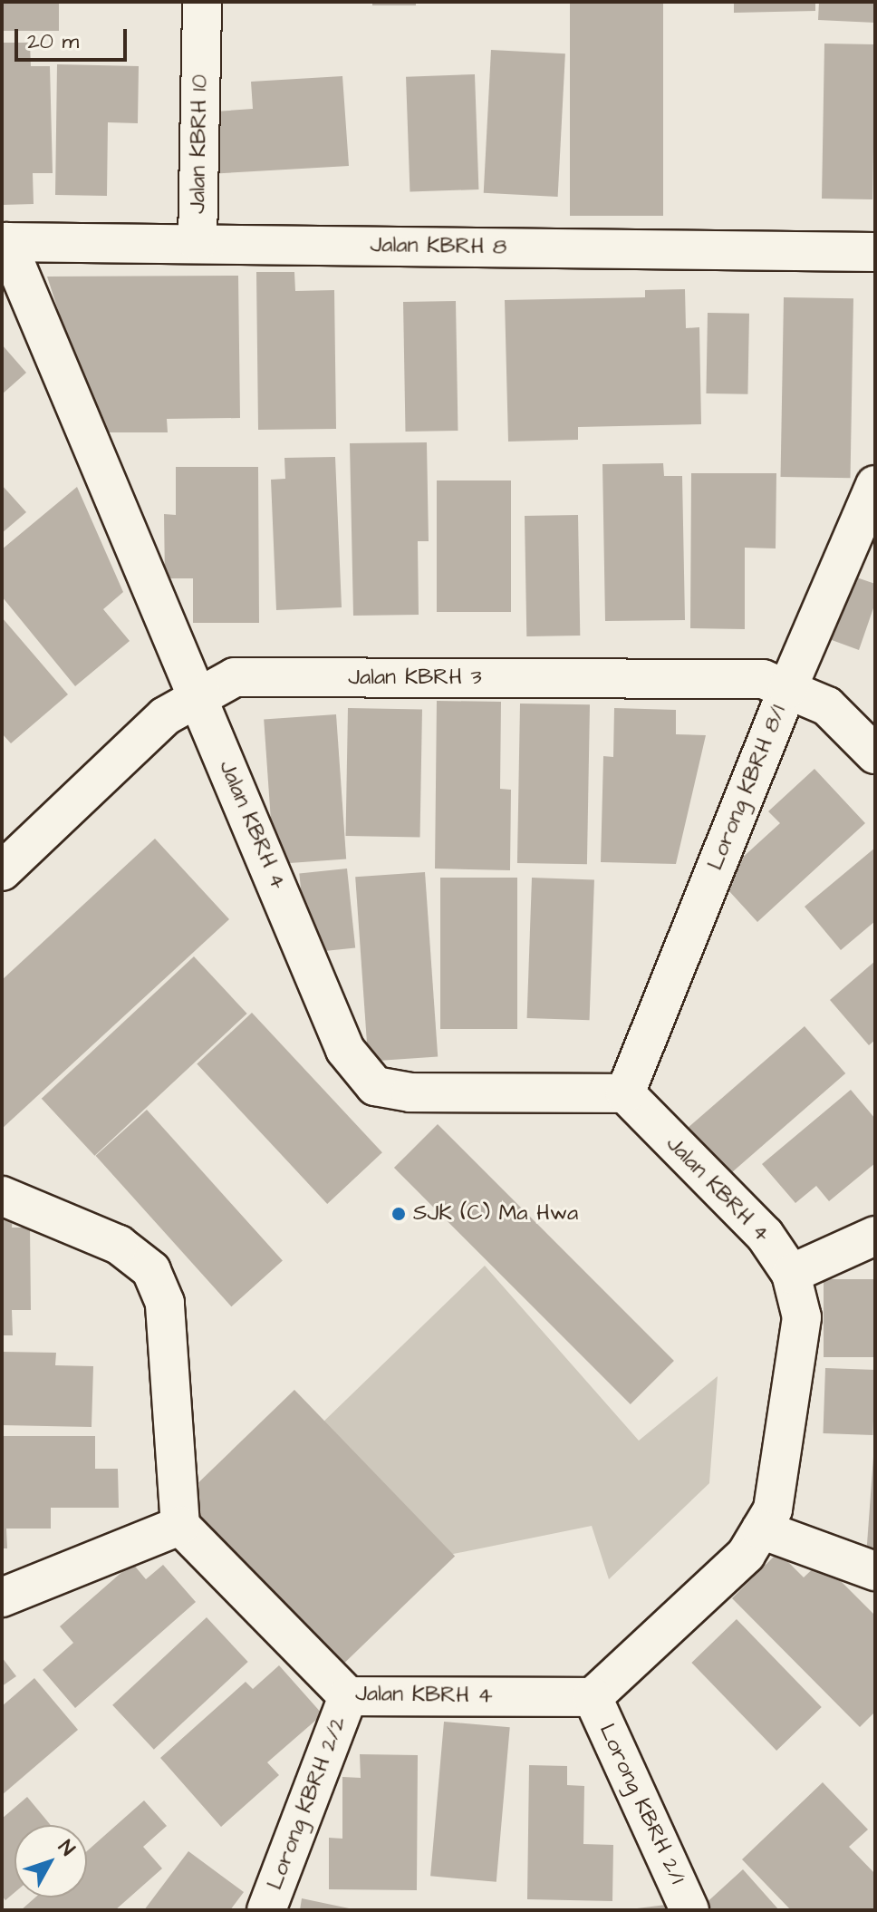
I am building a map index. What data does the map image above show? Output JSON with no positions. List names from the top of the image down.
{
  "streets": {
    "street": [
      "Jalan KBRH 10",
      "Jalan KBRH 8",
      "Jalan KBRH 3",
      "Lorong KBRH 8/1",
      "Jalan KBRH 4",
      "Lorong KBRH 2/2",
      "Lorong KBRH 2/1"
    ]
  },
  "crossings": [
    ["Jalan KBRH 10", "Jalan KBRH 8"],
    ["Jalan KBRH 8", "Jalan KBRH 4"],
    ["Jalan KBRH 3", "Lorong KBRH 8/1"],
    ["Jalan KBRH 3", "Jalan KBRH 4"],
    ["Lorong KBRH 8/1", "Jalan KBRH 4"],
    ["Jalan KBRH 4", "Lorong KBRH 2/2"],
    ["Jalan KBRH 4", "Lorong KBRH 2/1"]
  ],
  "places": ["SJK (C) Ma Hwa"],
  "scale_bar": "20 m",
  "north": "top right"
}
